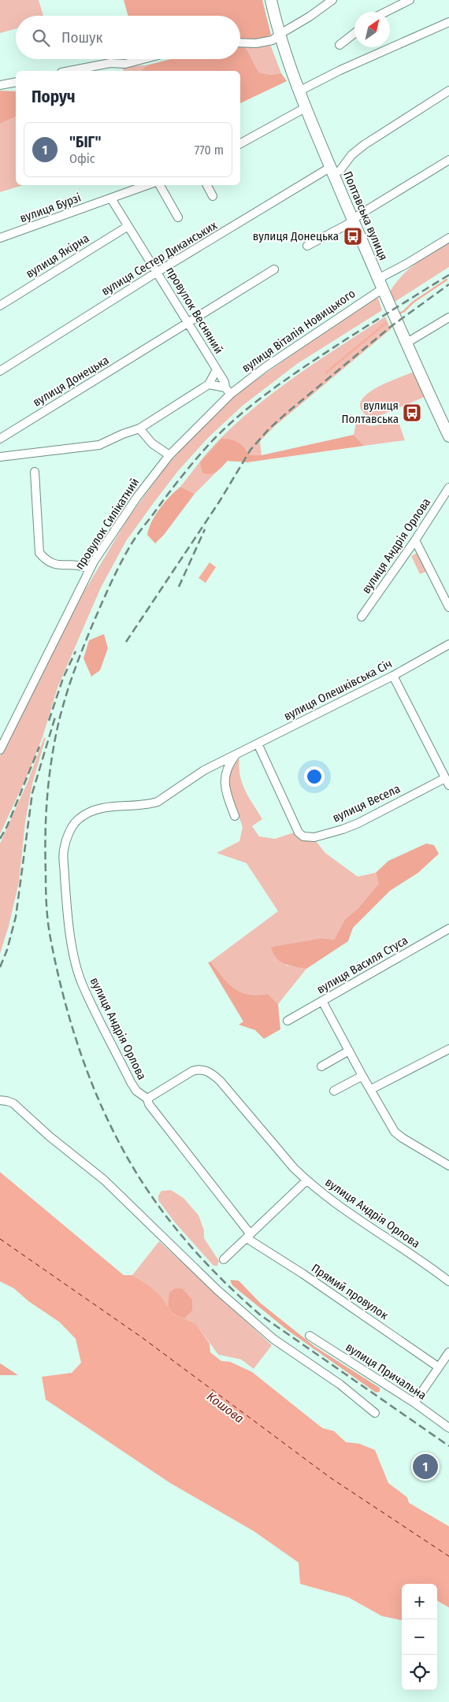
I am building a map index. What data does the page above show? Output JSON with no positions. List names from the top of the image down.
{
  "streets": {
    "main road": ["Полтавська вулиця"],
    "street": [
      "вулиця Бурзі",
      "вулиця Якірна",
      "вулиця Сестер Диканських",
      "провулок Весняний",
      "вулиця Віталія Новицького",
      "вулиця Донецька",
      "провулок Силікатний",
      "вулиця Андрія Орлова",
      "вулиця Олешківська Січ",
      "вулиця Весела",
      "вулиця Василя Стуса",
      "Прямий провулок",
      "вулиця Причальна"
    ]
  },
  "crossings": [
    ["вулиця Бурзі", "провулок Весняний"],
    ["Полтавська вулиця", "вулиця Сестер Диканських"],
    ["Полтавська вулиця", "вулиця Віталія Новицького"],
    ["вулиця Якірна", "провулок Весняний"],
    ["вулиця Сестер Диканських", "провулок Весняний"],
    ["провулок Весняний", "вулиця Віталія Новицького"],
    ["провулок Весняний", "вулиця Донецька"],
    ["провулок Весняний", "провулок Силікатний"],
    ["вулиця Віталія Новицького", "провулок Силікатний"],
    ["вулиця Андрія Орлова", "вулиця Олешківська Січ"],
    ["вулиця Андрія Орлова", "Прямий провулок"],
    ["вулиця Олешківська Січ", "вулиця Весела"]
  ],
  "water": ["Кошова"],
  "places": {
    "bus stop": ["вулиця Донецька", "вулиця Полтавська"]
  },
  "north": "top right",
  "page": {
    "search": "Пошук",
    "heading": "Поруч",
    "list": [
      {
        "mark": "1",
        "name": "\"БІГ\"",
        "note": "Офіс",
        "value": "770 m"
      }
    ],
    "pins": "1",
    "map_buttons": ["+", "−"]
  }
}
